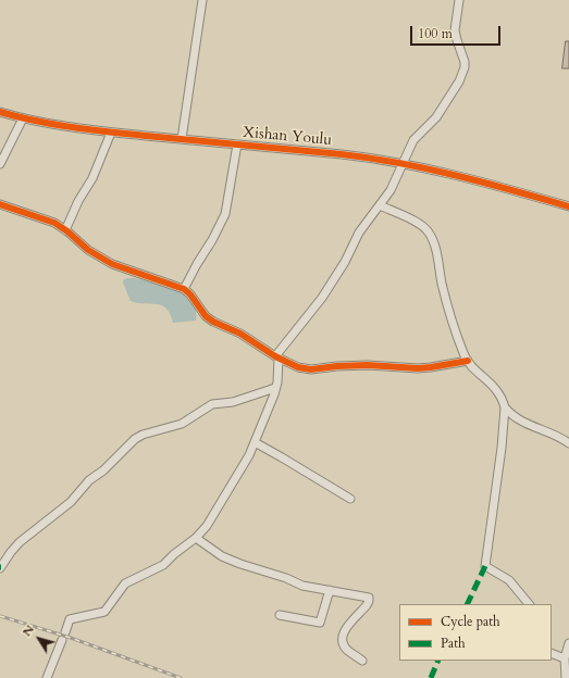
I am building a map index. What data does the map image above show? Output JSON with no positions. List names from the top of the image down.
{
  "streets": {
    "street": ["Xishan Youlu"]
  },
  "legend": ["Cycle path", "Path"],
  "scale_bar": "100 m",
  "north": "top left"
}
